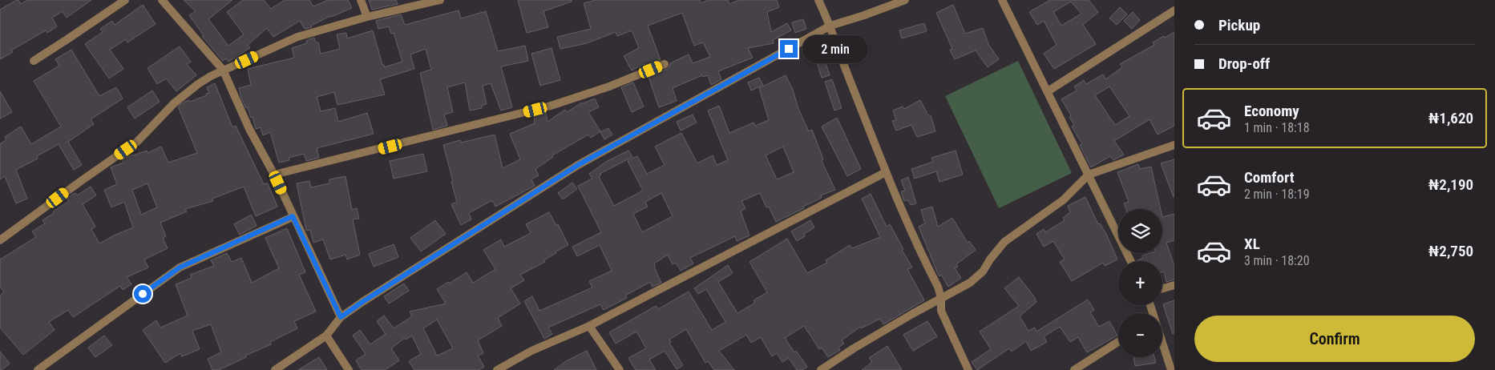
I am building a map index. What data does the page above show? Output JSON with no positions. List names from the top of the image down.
{
  "page": {
    "banner": ["Pickup", "Drop-off"],
    "bubble": "2 min",
    "list": [
      {
        "name": "Economy",
        "note": "1 min · 18:18",
        "value": "₦1,620"
      },
      {
        "name": "Comfort",
        "note": "2 min · 18:19",
        "value": "₦2,190"
      },
      {
        "name": "XL",
        "note": "3 min · 18:20",
        "value": "₦2,750"
      }
    ],
    "map_buttons": ["+", "−"],
    "buttons": "Confirm"
  }
}
